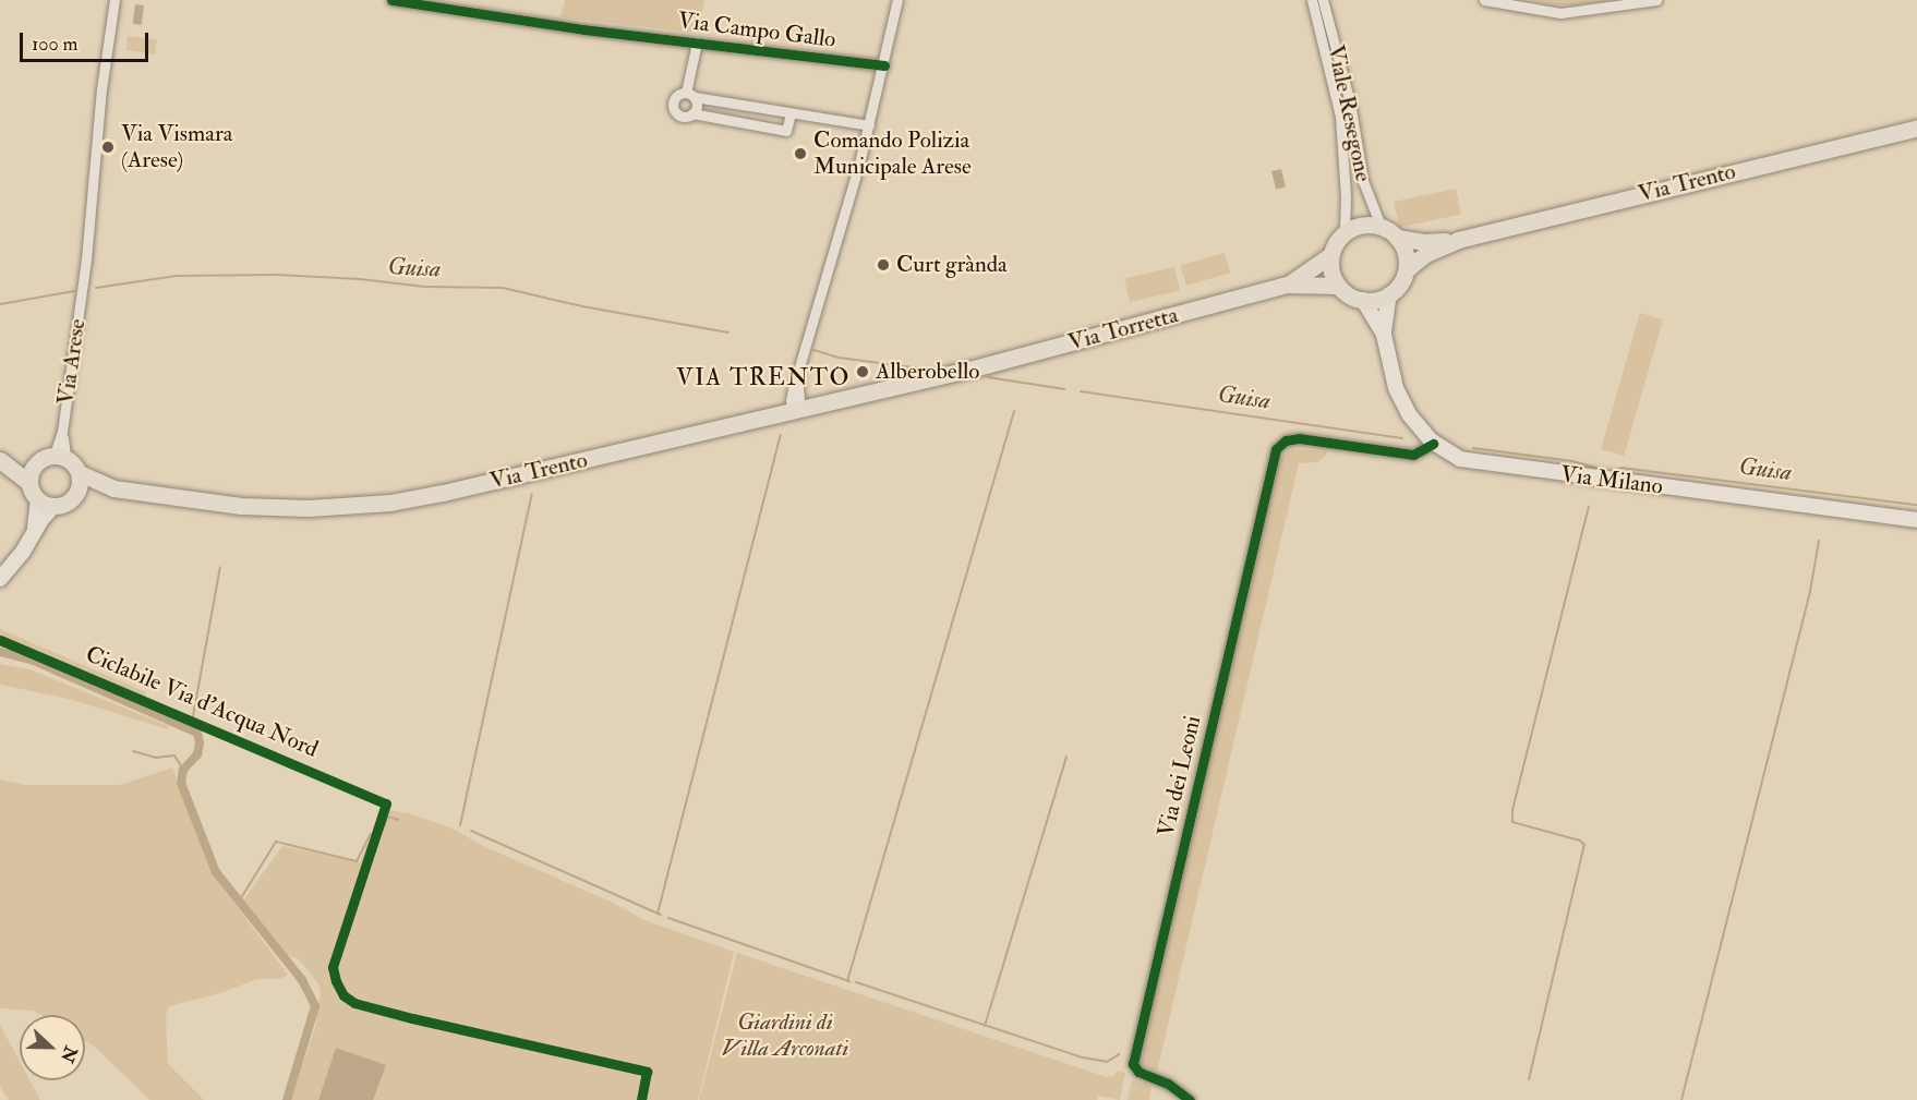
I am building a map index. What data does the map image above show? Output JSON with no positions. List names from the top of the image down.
{
  "streets": {
    "main road": ["Via Trento", "Via Torretta"],
    "street": [
      "Via Campo Gallo",
      "Viale Resegone",
      "Via Arese",
      "Via Milano",
      "Via dei Leoni"
    ],
    "cycle path": ["Ciclabile Via d’Acqua Nord"]
  },
  "crossings": [
    ["Viale Resegone", "Via Torretta"],
    ["Via Trento", "Via Torretta"],
    ["Via Trento", "Via Arese"],
    ["Via Milano", "Via dei Leoni"]
  ],
  "districts": ["VIA TRENTO"],
  "water": ["Guisa"],
  "parks": ["Giardini di Villa Arconati"],
  "places": [
    "Via Vismara (Arese)",
    "Comando Polizia Municipale Arese",
    "Curt grànda",
    "Alberobello"
  ],
  "scale_bar": "100 m",
  "north": "right"
}
